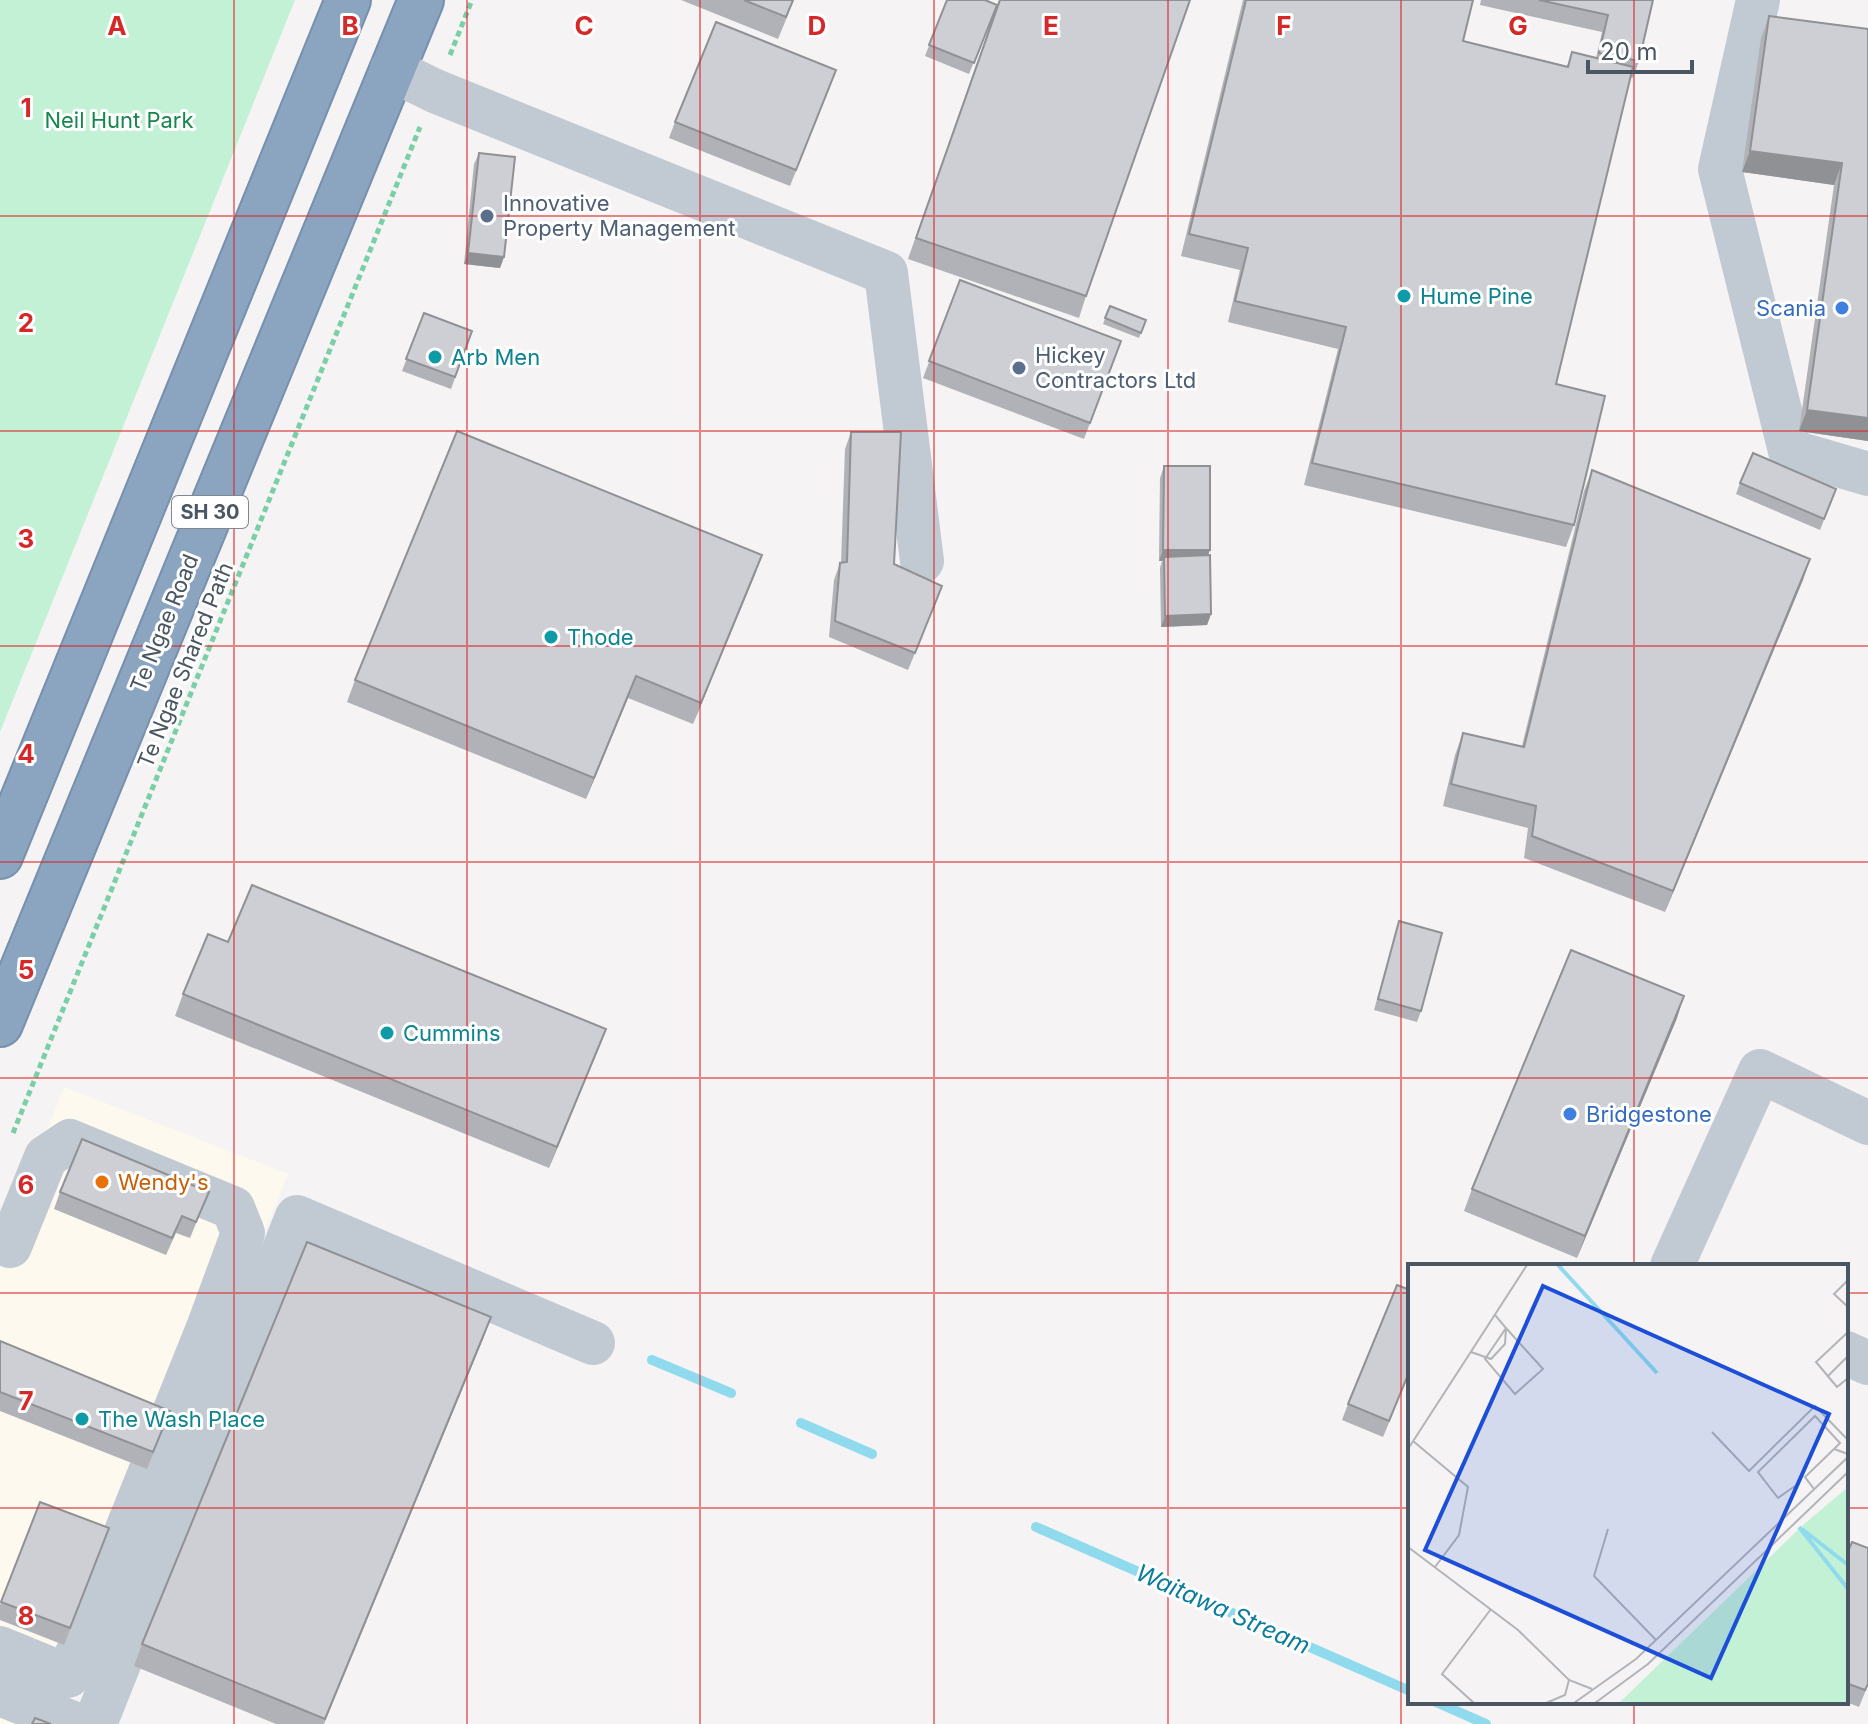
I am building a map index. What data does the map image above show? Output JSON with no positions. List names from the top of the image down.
{
  "streets": {
    "highway": ["SH 30", "Te Ngae Road"],
    "path": ["Te Ngae Shared Path"]
  },
  "water": ["Waitawa Stream"],
  "parks": ["Neil Hunt Park"],
  "places": [
    "Innovative Property Management",
    "Hume Pine",
    "Scania",
    "Arb Men",
    "Hickey Contractors Ltd",
    "Thode",
    "Cummins",
    "Bridgestone",
    "Wendy's",
    "The Wash Place"
  ],
  "scale_bar": "20 m",
  "grid": {
    "columns": [
      "A",
      "B",
      "C",
      "D",
      "E",
      "F",
      "G"
    ],
    "rows": [
      "1",
      "2",
      "3",
      "4",
      "5",
      "6",
      "7",
      "8"
    ]
  }
}
